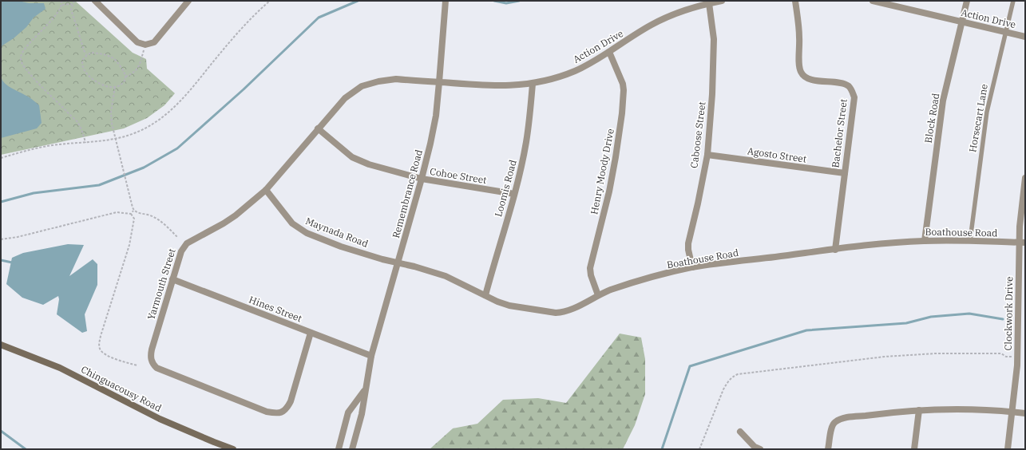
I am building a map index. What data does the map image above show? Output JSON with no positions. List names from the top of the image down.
{
  "streets": {
    "main road": ["Chinguacousy Road"],
    "street": [
      "Action Drive",
      "Block Road",
      "Bachelor Street",
      "Caboose Street",
      "Agosto Street",
      "Henry Moody Drive",
      "Cohoe Street",
      "Loomis Road",
      "Remembrance Road",
      "Maynada Road",
      "Boathouse Road",
      "Yarmouth Street",
      "Hines Street",
      "Clockwork Drive"
    ],
    "lane": ["Horsecart Lane"]
  },
  "crossings": [
    ["Action Drive", "Block Road"],
    ["Action Drive", "Horsecart Lane"],
    ["Action Drive", "Caboose Street"],
    ["Action Drive", "Henry Moody Drive"],
    ["Action Drive", "Loomis Road"],
    ["Action Drive", "Remembrance Road"],
    ["Action Drive", "Yarmouth Street"],
    ["Block Road", "Boathouse Road"],
    ["Horsecart Lane", "Boathouse Road"],
    ["Bachelor Street", "Agosto Street"],
    ["Bachelor Street", "Boathouse Road"],
    ["Caboose Street", "Agosto Street"],
    ["Caboose Street", "Boathouse Road"],
    ["Henry Moody Drive", "Boathouse Road"],
    ["Cohoe Street", "Loomis Road"],
    ["Cohoe Street", "Remembrance Road"],
    ["Cohoe Street", "Yarmouth Street"],
    ["Loomis Road", "Boathouse Road"],
    ["Remembrance Road", "Maynada Road"],
    ["Remembrance Road", "Boathouse Road"],
    ["Remembrance Road", "Yarmouth Street"],
    ["Remembrance Road", "Hines Street"],
    ["Maynada Road", "Boathouse Road"],
    ["Maynada Road", "Yarmouth Street"],
    ["Boathouse Road", "Clockwork Drive"],
    ["Yarmouth Street", "Hines Street"]
  ]
}
